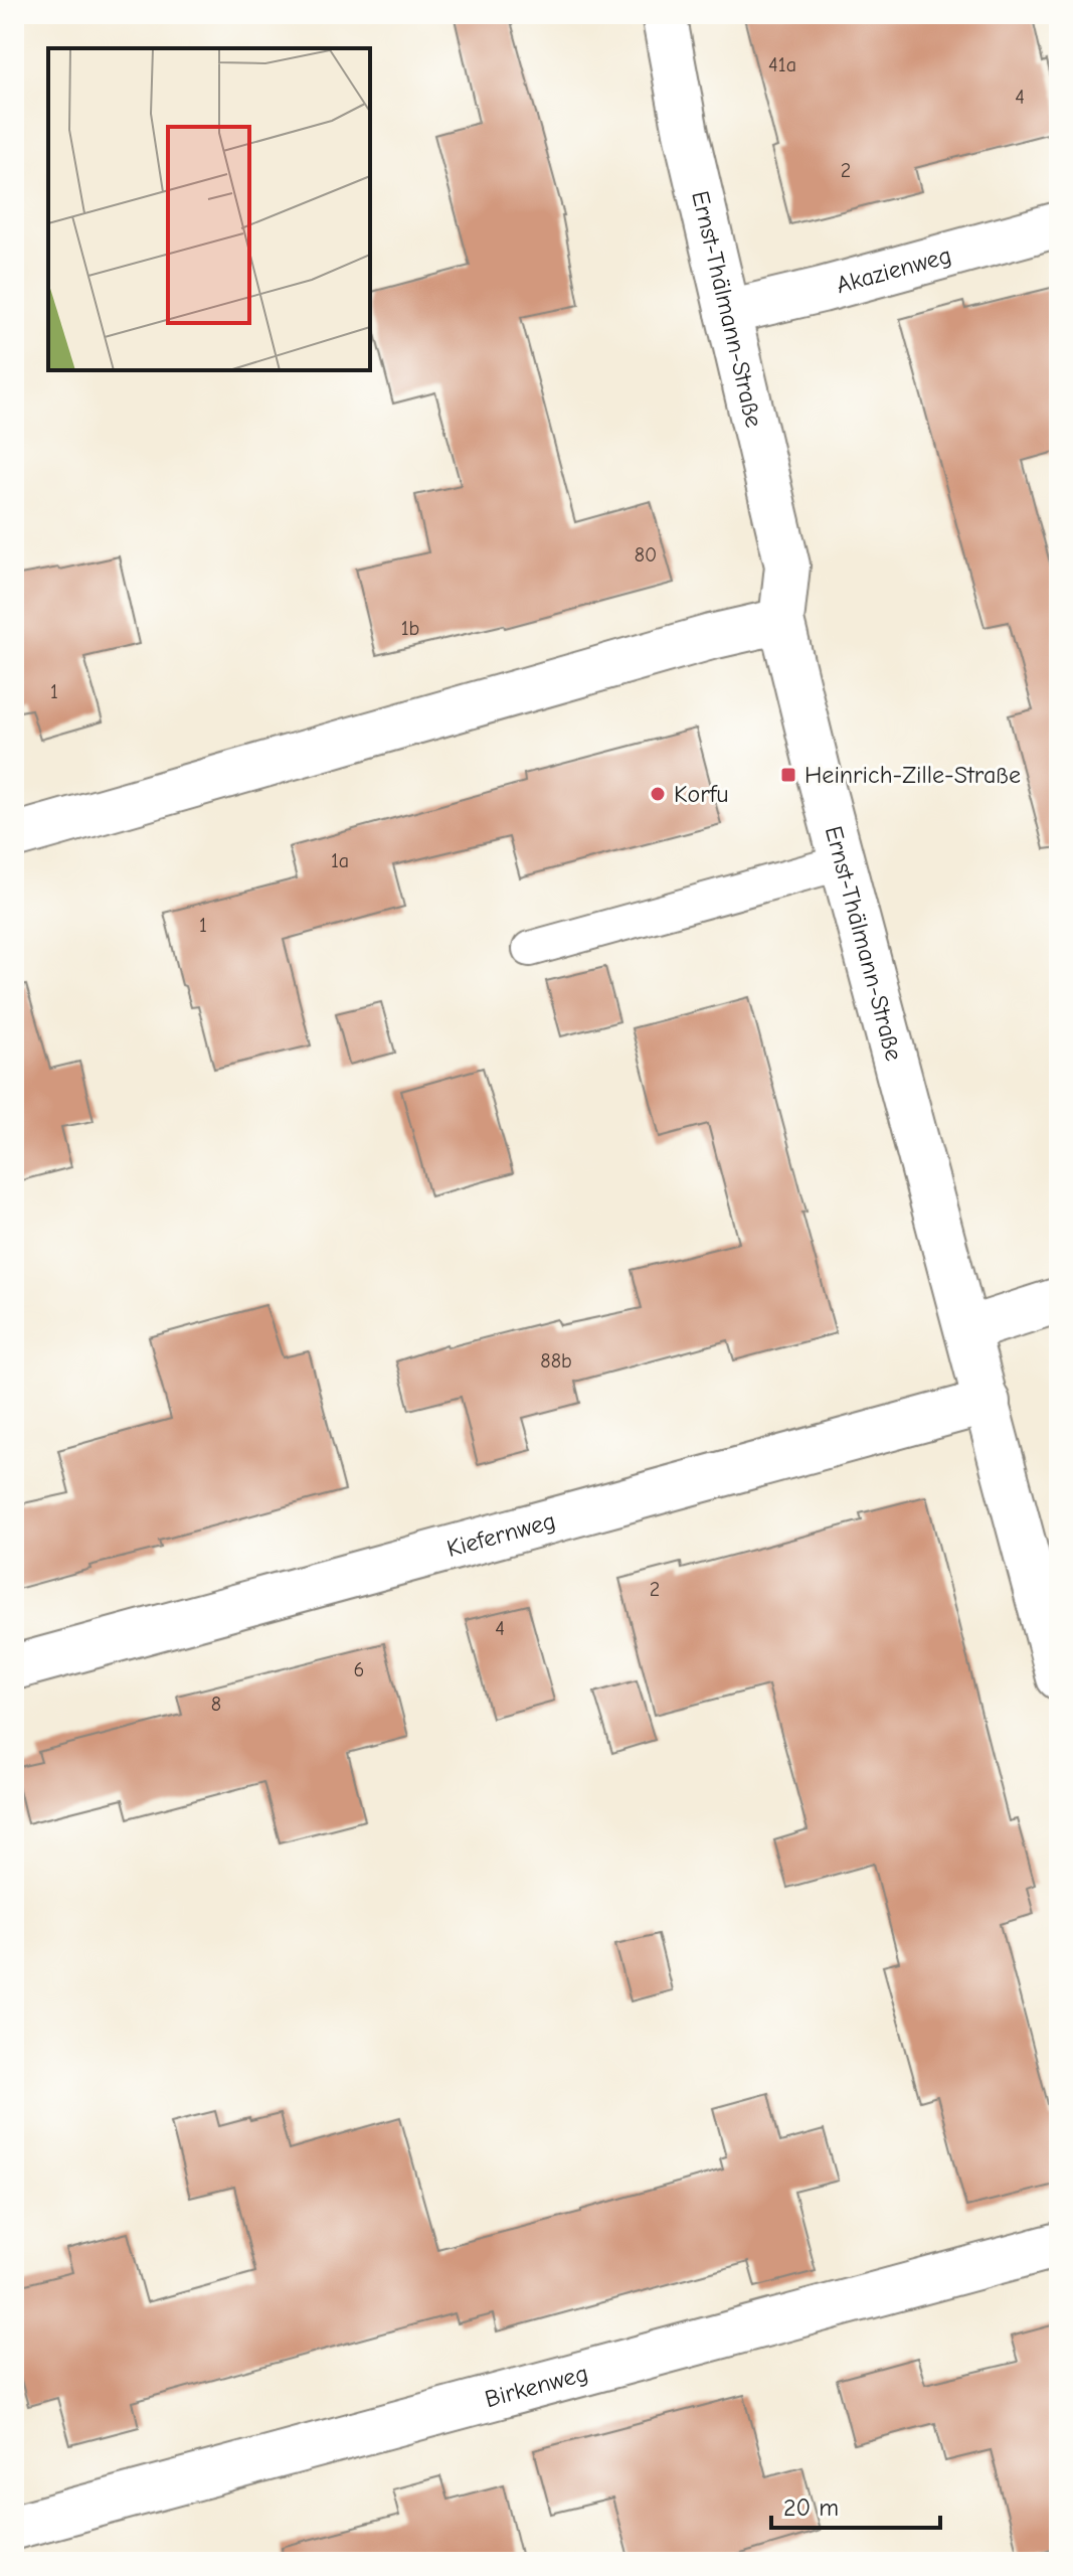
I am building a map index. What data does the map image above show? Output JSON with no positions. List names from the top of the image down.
{
  "streets": {
    "street": [
      "Akazienweg",
      "Ernst-Thälmann-Straße",
      "Kiefernweg",
      "Birkenweg"
    ]
  },
  "crossings": [
    ["Akazienweg", "Ernst-Thälmann-Straße"],
    ["Ernst-Thälmann-Straße", "Kiefernweg"]
  ],
  "places": {
    "transit": ["Heinrich-Zille-Straße"],
    "other": ["Korfu"]
  },
  "house_numbers": [
    "41a",
    "4",
    "2",
    "80",
    "1b",
    "1",
    "1a",
    "1",
    "88b",
    "2",
    "4",
    "6",
    "8"
  ],
  "scale_bar": "20 m"
}
